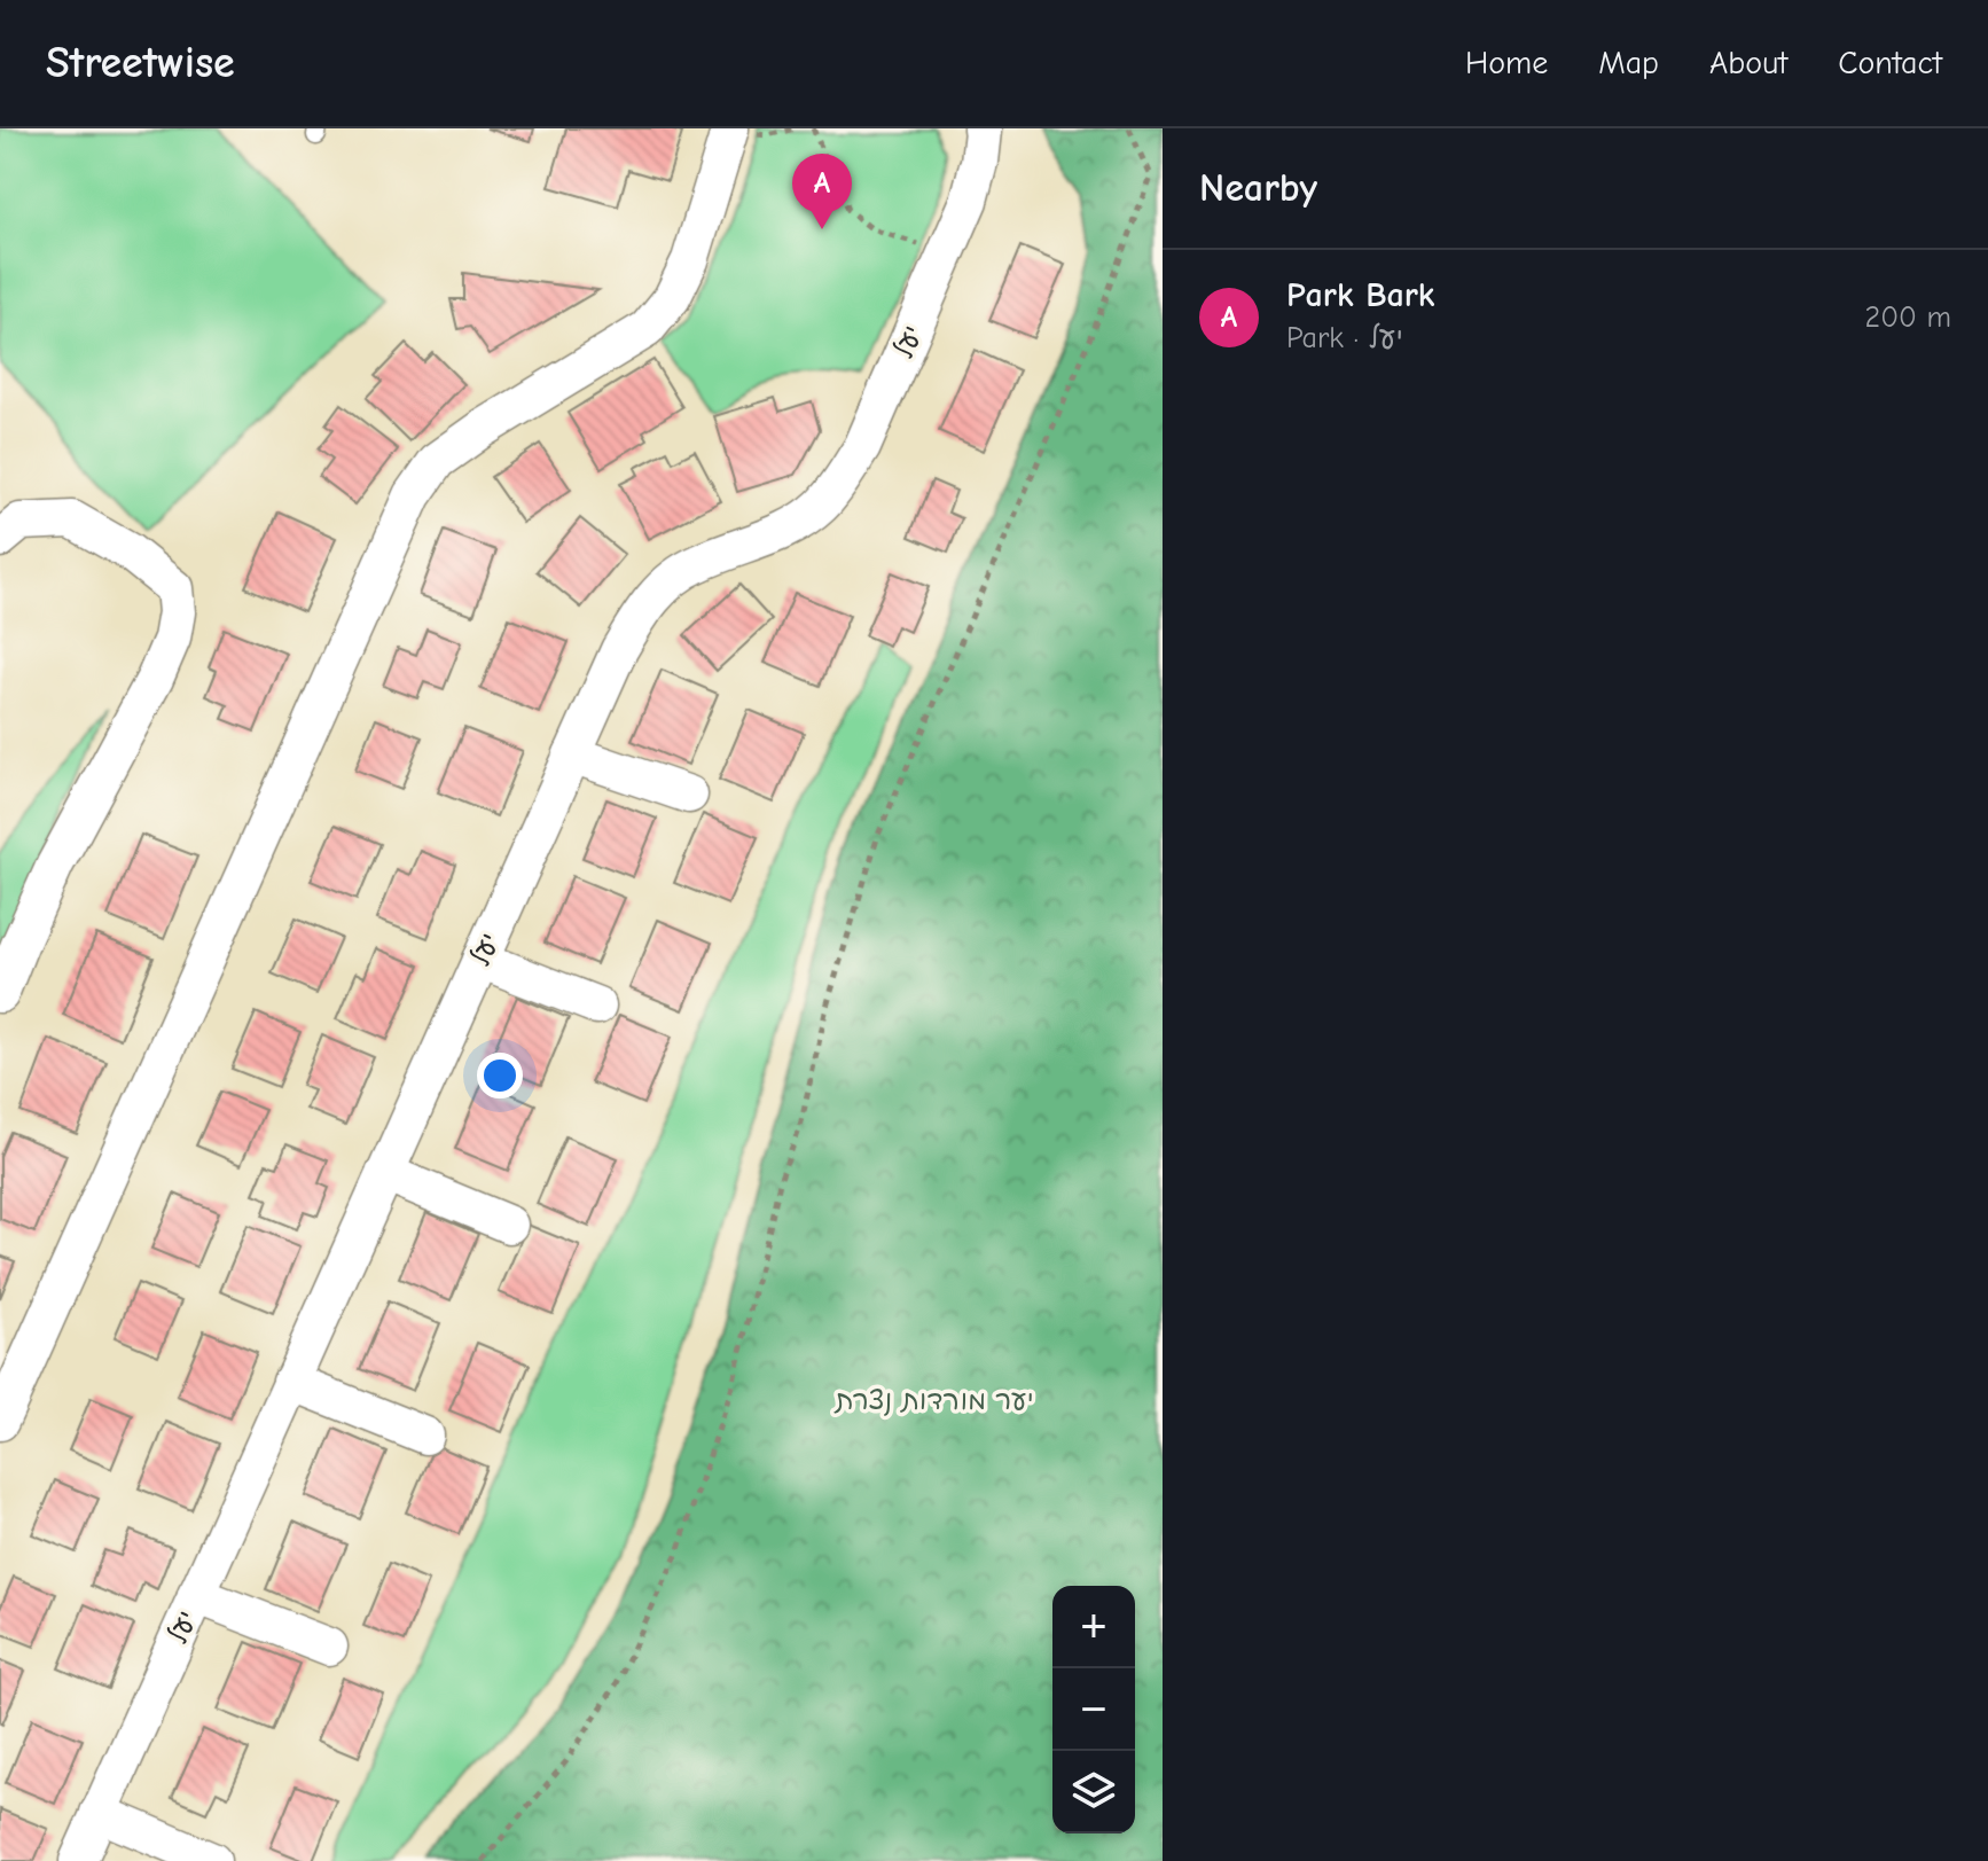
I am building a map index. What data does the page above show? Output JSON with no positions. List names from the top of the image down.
{
  "streets": {
    "street": ["יעל"]
  },
  "parks": ["יער מורדות נצרת"],
  "page": {
    "header": "Streetwise",
    "nav": [
      "Home",
      "Map",
      "About",
      "Contact"
    ],
    "heading": "Nearby",
    "pins": "A",
    "list": [
      {
        "mark": "A",
        "name": "Park Bark",
        "note": "Park · יעל",
        "value": "200 m"
      }
    ],
    "map_buttons": ["+", "−"]
  }
}
